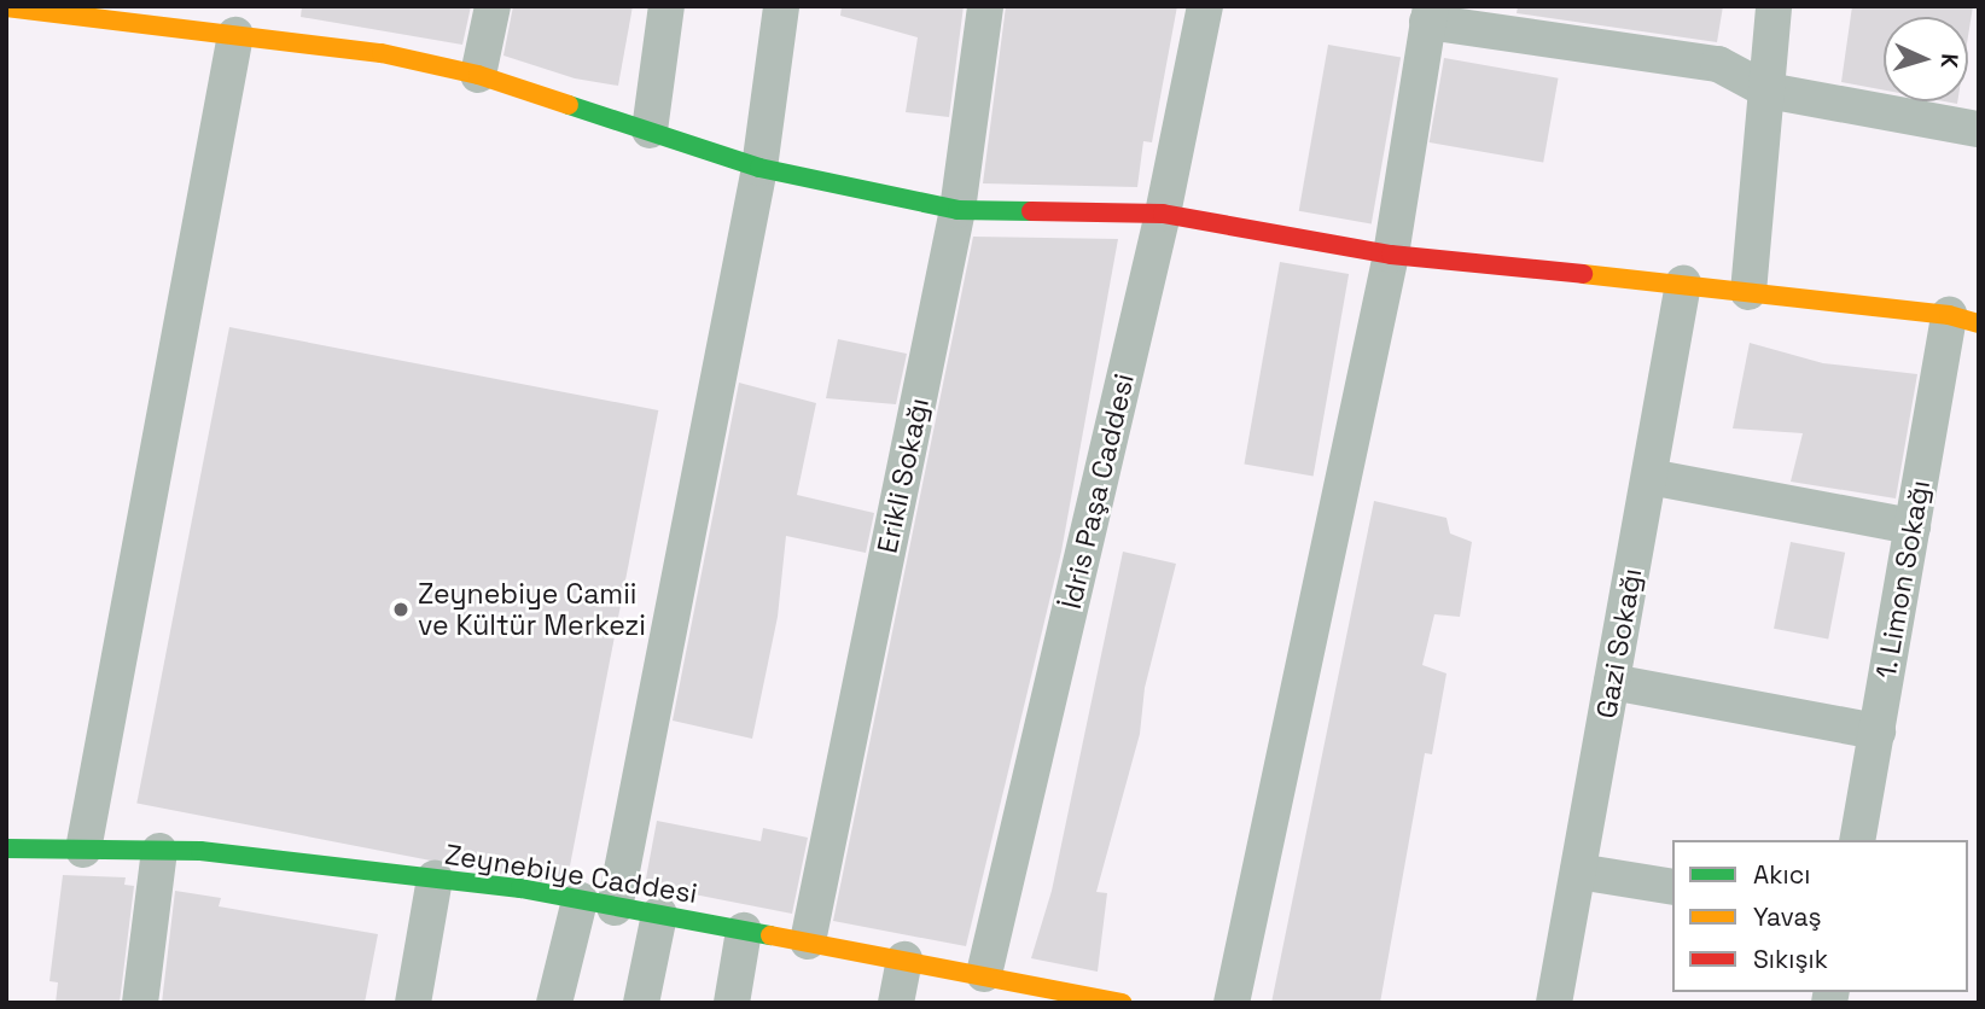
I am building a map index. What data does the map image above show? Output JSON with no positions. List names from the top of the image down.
{
  "streets": {
    "street": [
      "Erikli Sokağı",
      "İdris Paşa Caddesi",
      "1. Limon Sokağı",
      "Gazi Sokağı",
      "Zeynebiye Caddesi"
    ]
  },
  "crossings": [
    ["Erikli Sokağı", "Zeynebiye Caddesi"],
    ["İdris Paşa Caddesi", "Zeynebiye Caddesi"]
  ],
  "places": ["Zeynebiye Camii ve Kültür Merkezi"],
  "legend": ["Akıcı", "Yavaş", "Sıkışık"],
  "north": "right"
}
